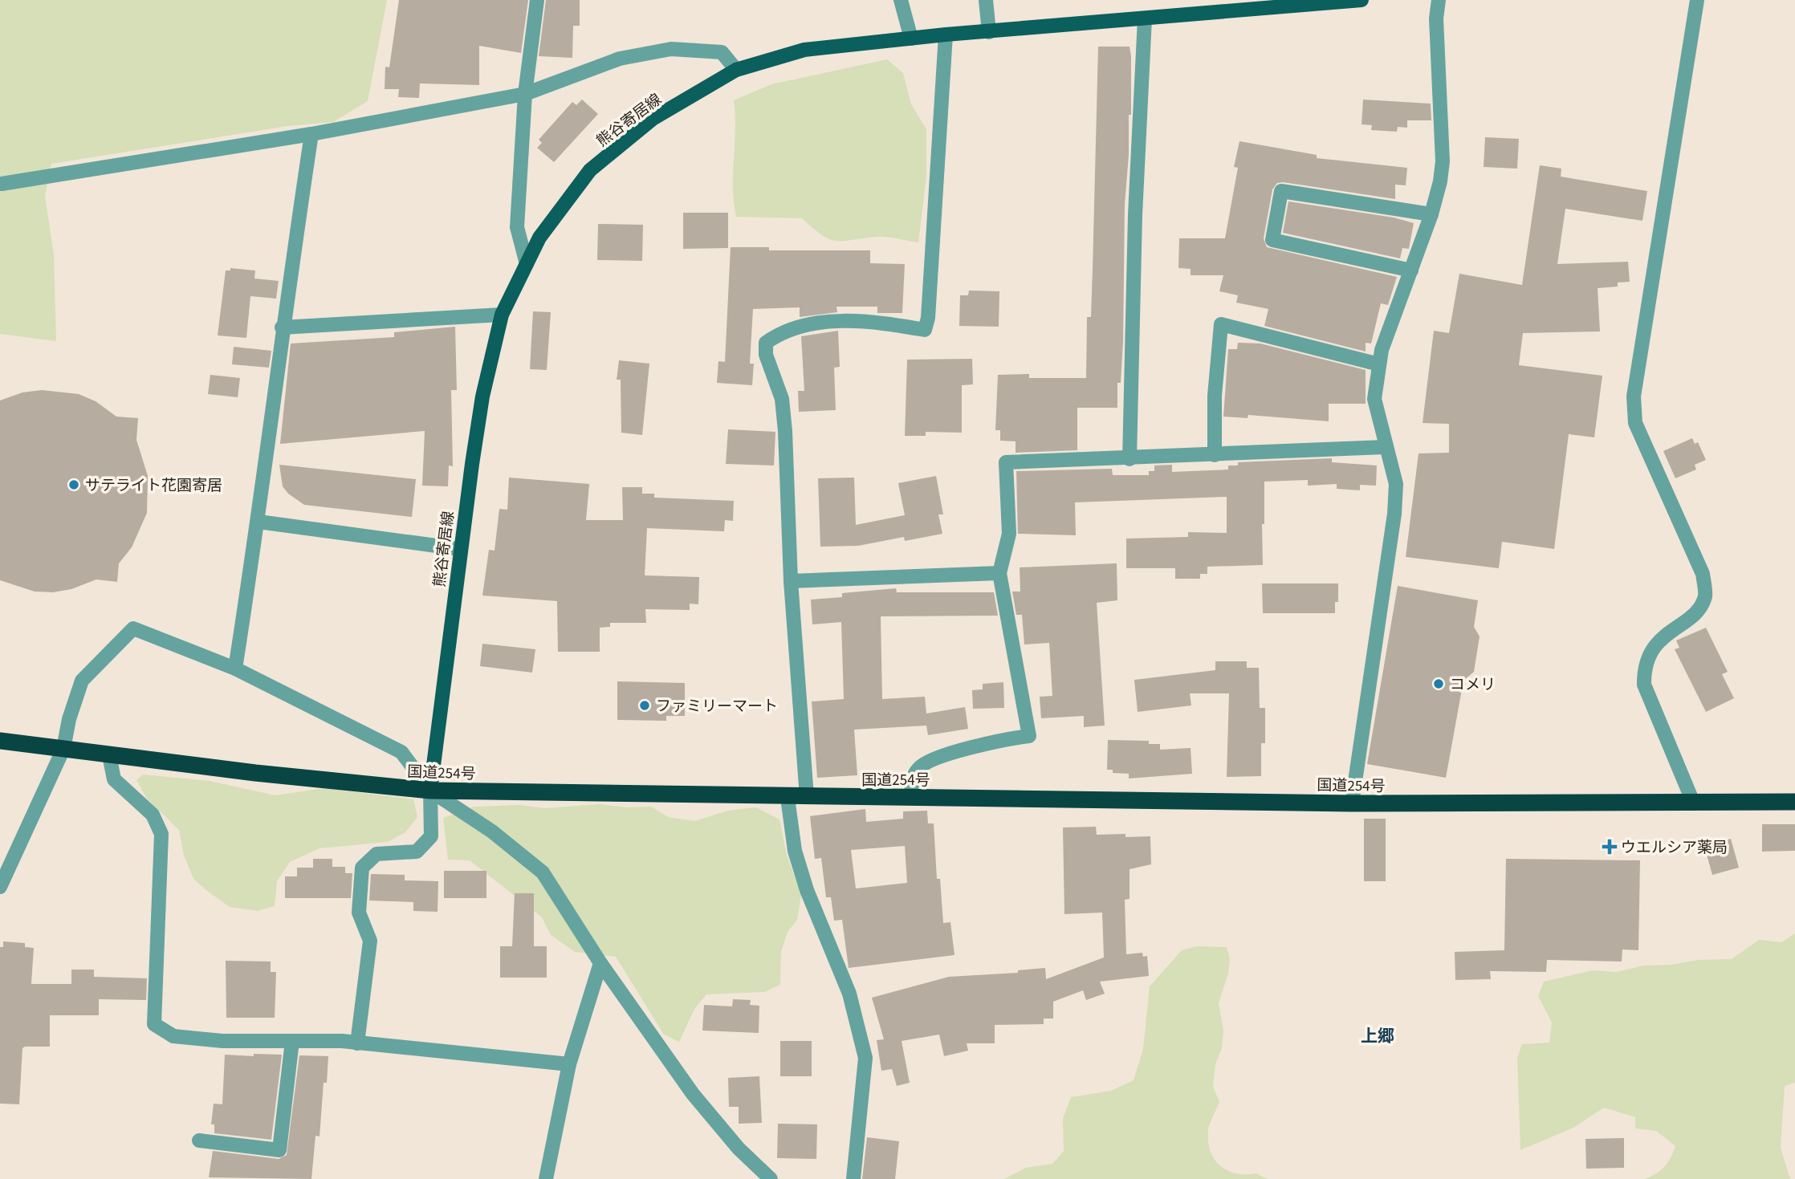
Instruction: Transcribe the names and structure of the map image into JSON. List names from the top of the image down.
{
  "streets": {
    "highway": ["国道254号"],
    "main road": ["熊谷寄居線"]
  },
  "crossings": [
    ["熊谷寄居線", "国道254号"]
  ],
  "districts": ["上郷"],
  "places": {
    "other": ["サテライト花園寄居", "コメリ", "ファミリーマート"],
    "health": ["ウエルシア薬局"]
  }
}
